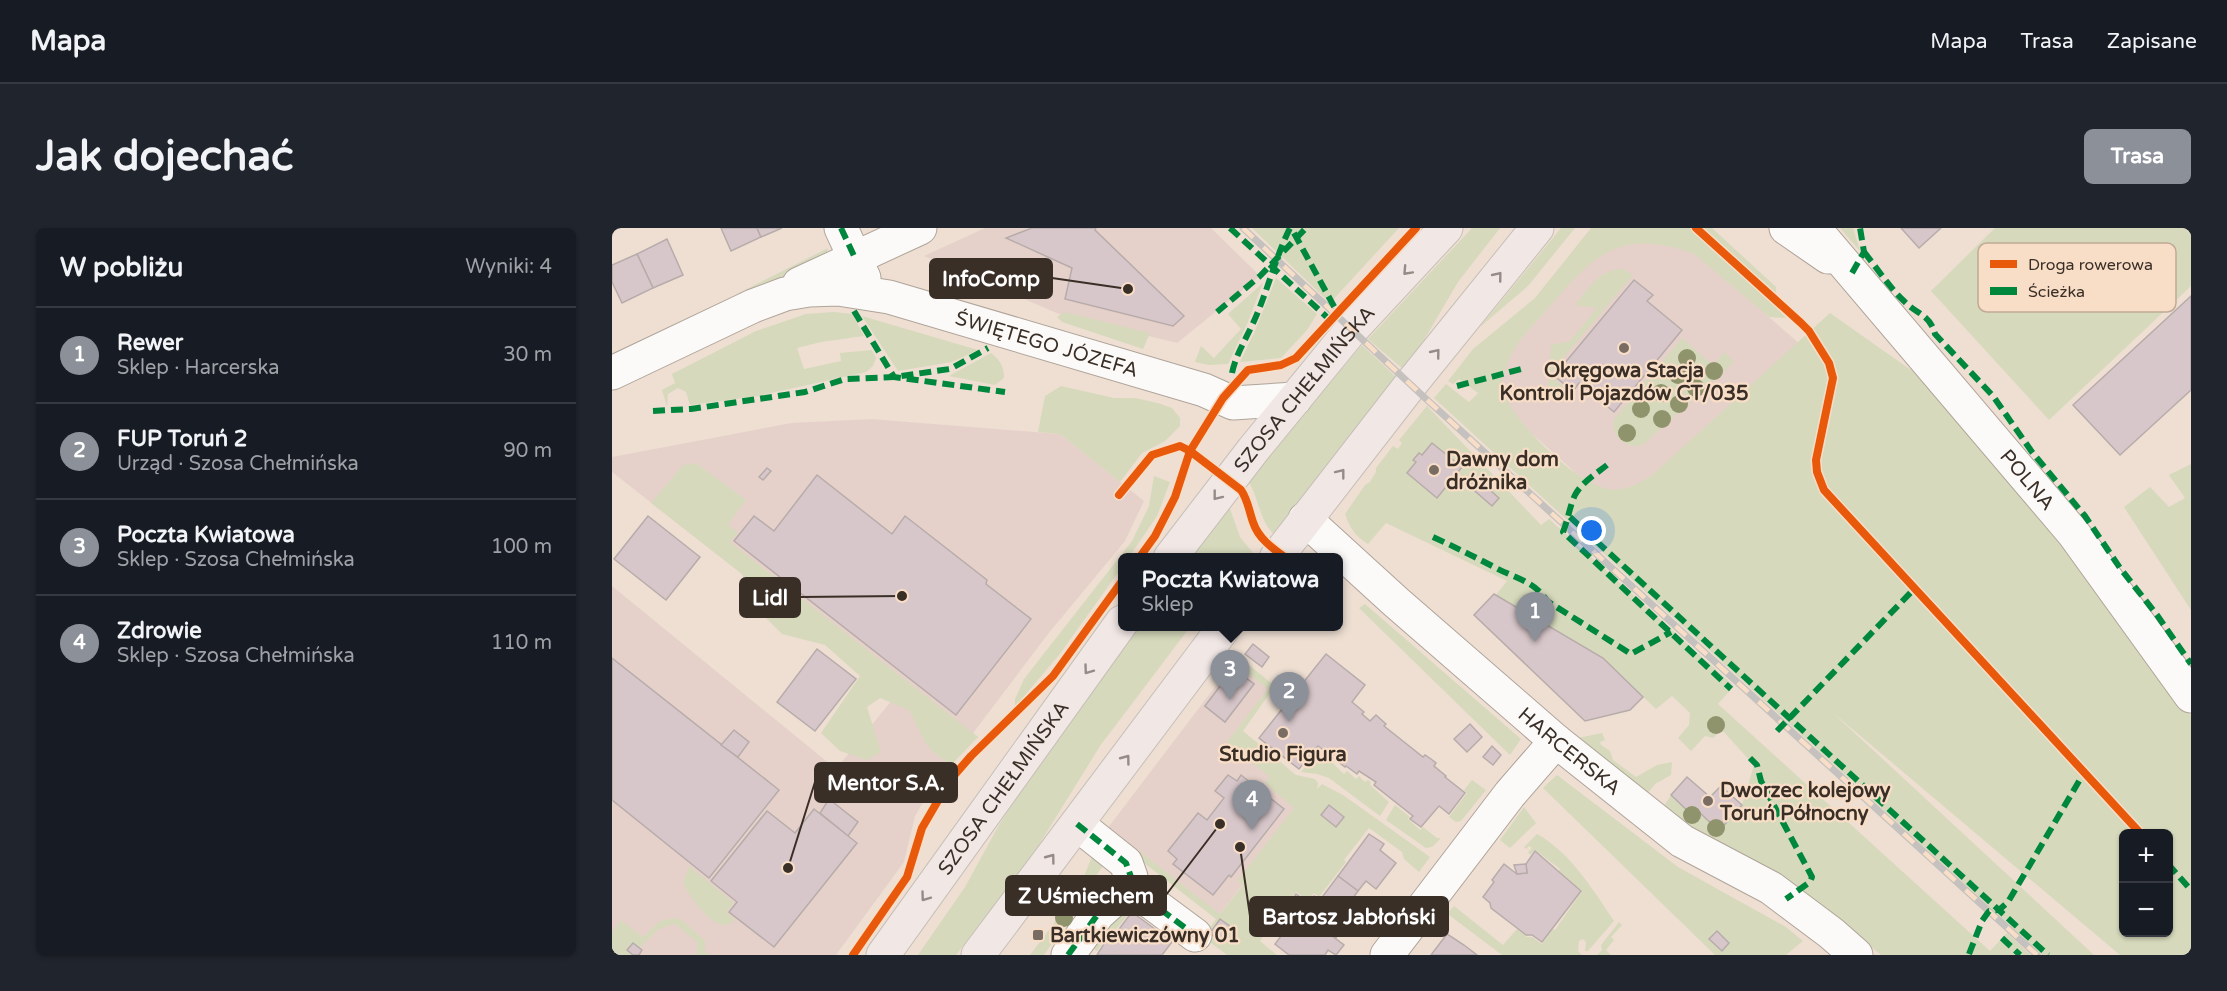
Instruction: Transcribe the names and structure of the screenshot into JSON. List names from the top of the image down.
{
  "streets": {
    "main road": ["SZOSA CHEŁMIŃSKA"],
    "street": ["ŚWIĘTEGO JÓZEFA", "POLNA", "HARCERSKA"]
  },
  "crossings": [
    ["ŚWIĘTEGO JÓZEFA", "SZOSA CHEŁMIŃSKA"]
  ],
  "places": {
    "other": [
      "InfoComp",
      "Okręgowa Stacja Kontroli Pojazdów CT/035",
      "Dawny dom dróżnika",
      "Lidl",
      "Studio Figura",
      "Dworzec kolejowy Toruń Północny",
      "Z Uśmiechem",
      "Bartosz Jabłoński",
      "Mentor S.A."
    ],
    "transit": ["Bartkiewiczówny 01"]
  },
  "legend": ["Droga rowerowa", "Ścieżka"],
  "page": {
    "header": "Mapa",
    "nav": ["Mapa", "Trasa", "Zapisane"],
    "buttons": "Trasa",
    "title": "Jak dojechać",
    "heading": ["W pobliżu", "Wyniki: 4"],
    "list": [
      {
        "mark": "1",
        "name": "Rewer",
        "note": "Sklep · Harcerska",
        "value": "30 m"
      },
      {
        "mark": "2",
        "name": "FUP Toruń 2",
        "note": "Urząd · Szosa Chełmińska",
        "value": "90 m"
      },
      {
        "mark": "3",
        "name": "Poczta Kwiatowa",
        "note": "Sklep · Szosa Chełmińska",
        "value": "100 m"
      },
      {
        "mark": "4",
        "name": "Zdrowie",
        "note": "Sklep · Szosa Chełmińska",
        "value": "110 m"
      }
    ],
    "popup": ["Poczta Kwiatowa", "Sklep"],
    "pins": [
      "1",
      "3",
      "2",
      "4"
    ],
    "map_buttons": ["+", "−"]
  }
}
